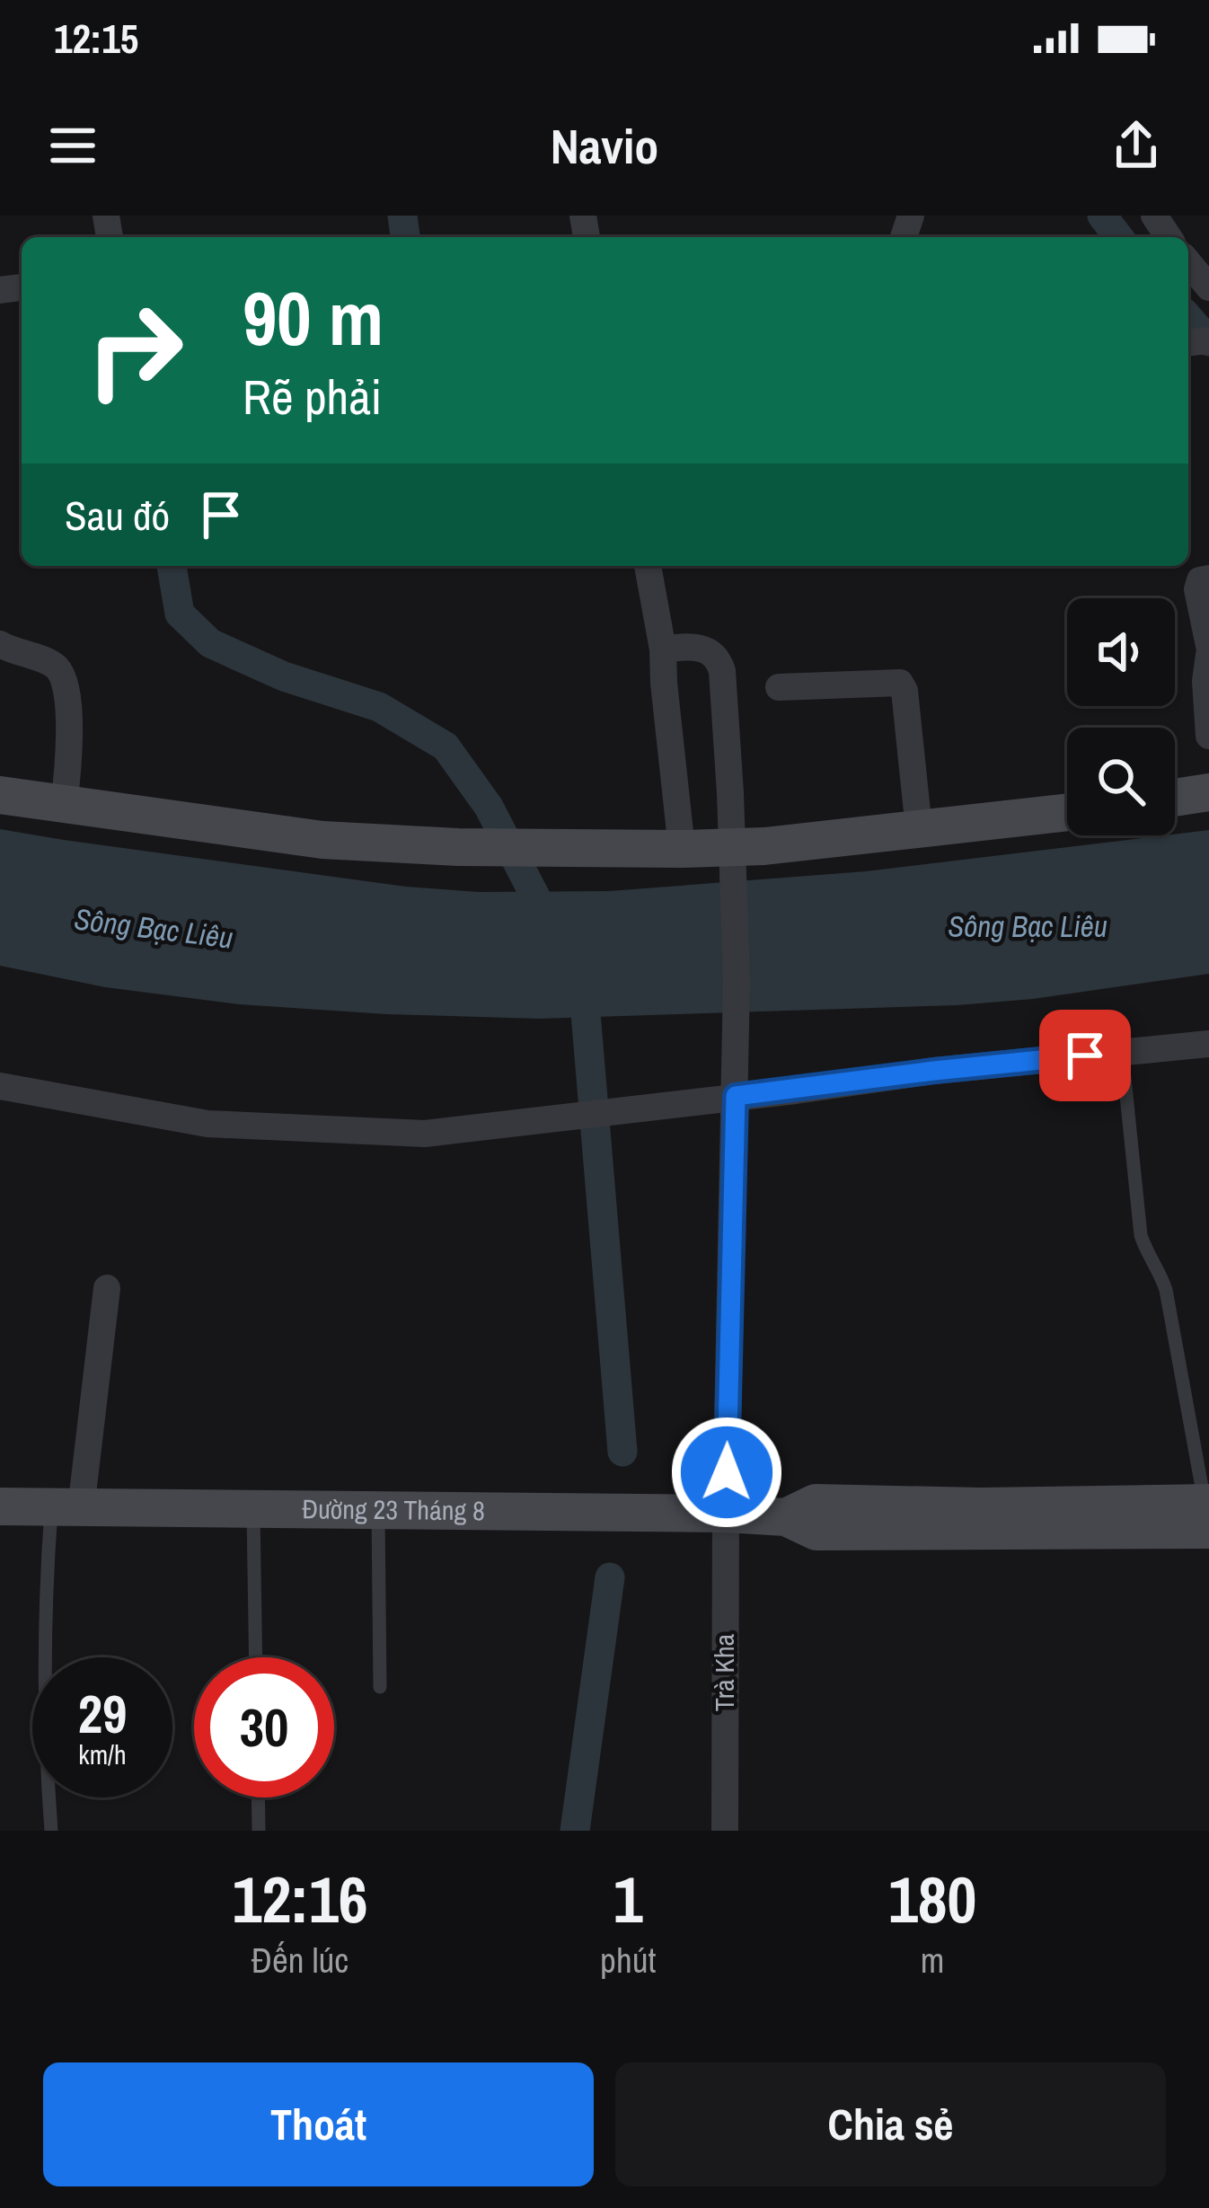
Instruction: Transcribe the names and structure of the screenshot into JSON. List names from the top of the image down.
{
  "streets": {
    "main road": ["Đường 23 Tháng 8"],
    "street": ["Trà Kha"]
  },
  "crossings": [
    ["Đường 23 Tháng 8", "Trà Kha"]
  ],
  "water": ["Sông Bạc Liêu"],
  "page": {
    "status": "12:15",
    "header": "Navio",
    "turn": ["90 m", "Rẽ phải"],
    "then": "Sau đó",
    "speed": "29 km/h",
    "limit": "30",
    "eta": [
      "12:16",
      "Đến lúc",
      "1",
      "phút",
      "180",
      "m"
    ],
    "buttons": ["Thoát", "Chia sẻ"]
  }
}
